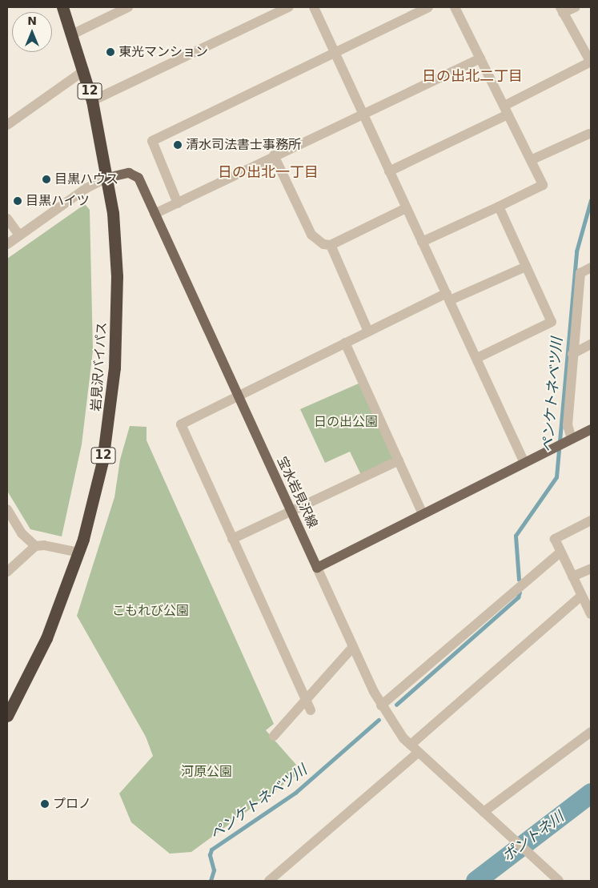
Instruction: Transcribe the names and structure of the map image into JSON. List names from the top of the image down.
{
  "streets": {
    "highway": ["12", "岩見沢バイパス"],
    "main road": ["宝水岩見沢線"]
  },
  "crossings": [
    ["岩見沢バイパス", "宝水岩見沢線"]
  ],
  "districts": ["日の出北二丁目", "日の出北一丁目"],
  "water": ["ペンケトネベツ川", "ポントネ川"],
  "parks": ["日の出公園", "こもれび公園", "河原公園"],
  "places": [
    "東光マンション",
    "清水司法書士事務所",
    "目黒ハウス",
    "目黒ハイツ",
    "プロノ"
  ],
  "north": "top"
}
